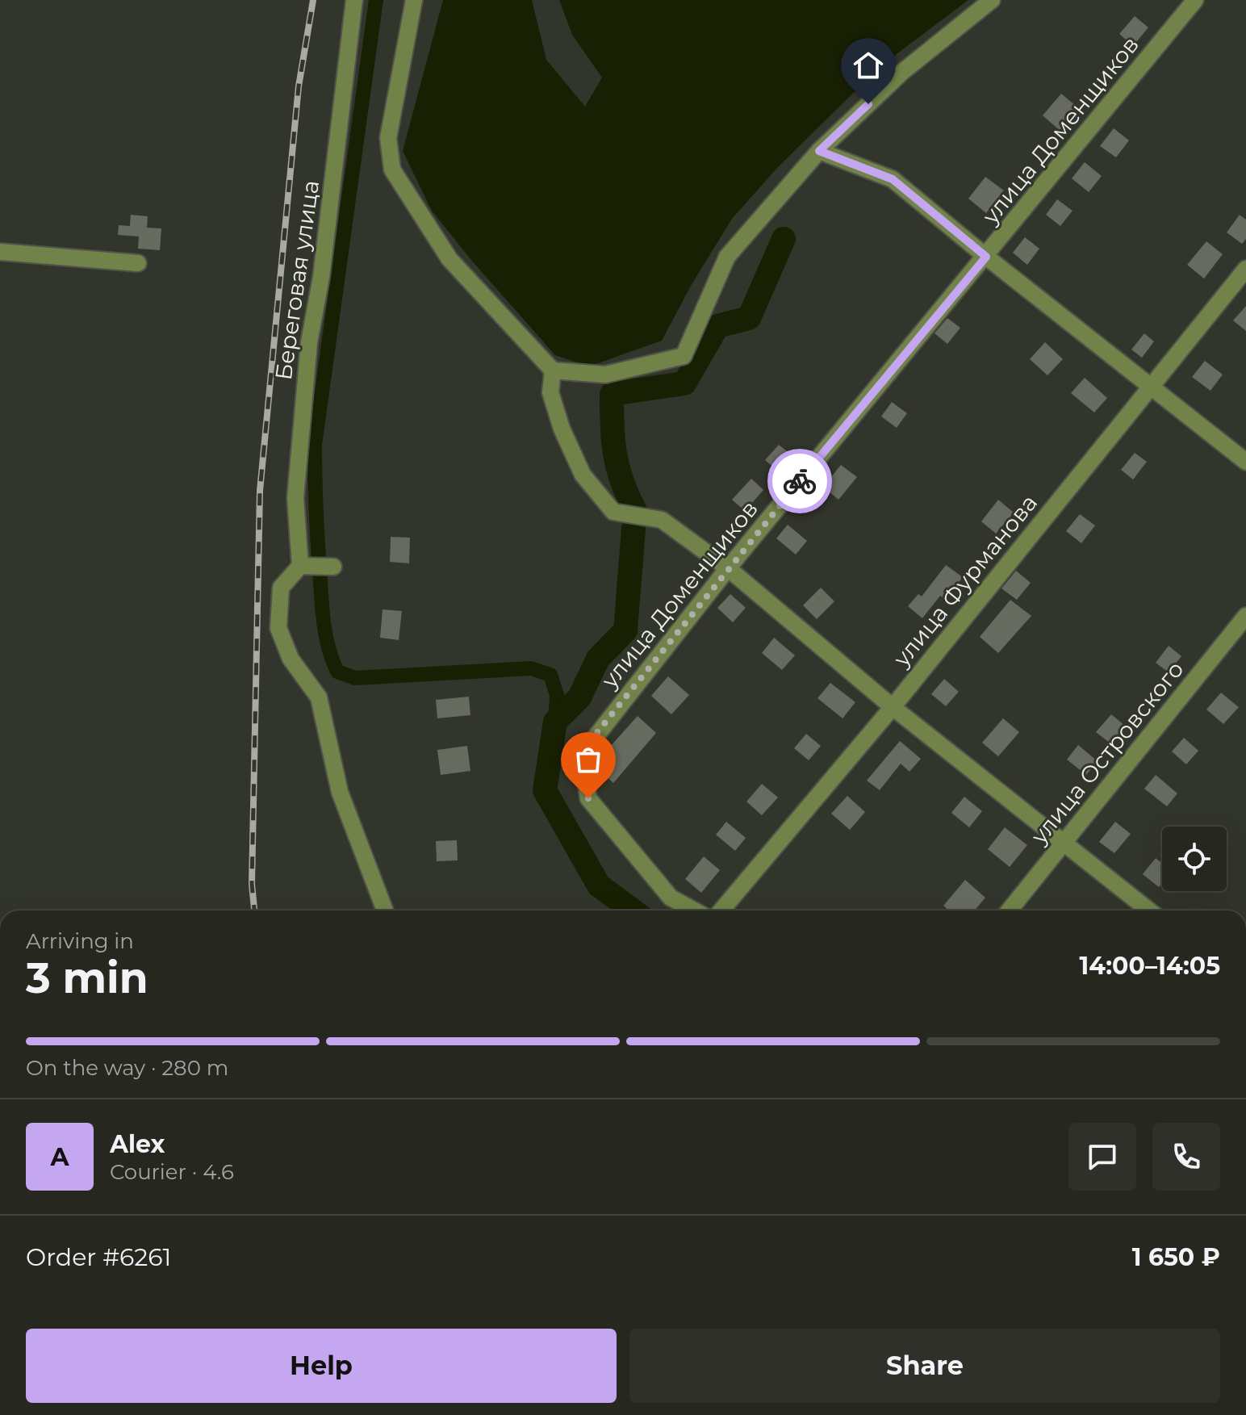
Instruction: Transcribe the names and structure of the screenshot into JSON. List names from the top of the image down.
{
  "streets": {
    "street": [
      "улица Доменщиков",
      "Береговая улица",
      "улица Фурманова",
      "улица Островского"
    ]
  },
  "page": {
    "heading": ["3 min", "Arriving in", "14:00–14:05"],
    "panel": [
      "Alex",
      "Courier · 4.6",
      "Order #6261",
      "1 650 ₽"
    ],
    "bar": "On the way · 280 m",
    "round": "A",
    "buttons": ["Help", "Share"]
  }
}
